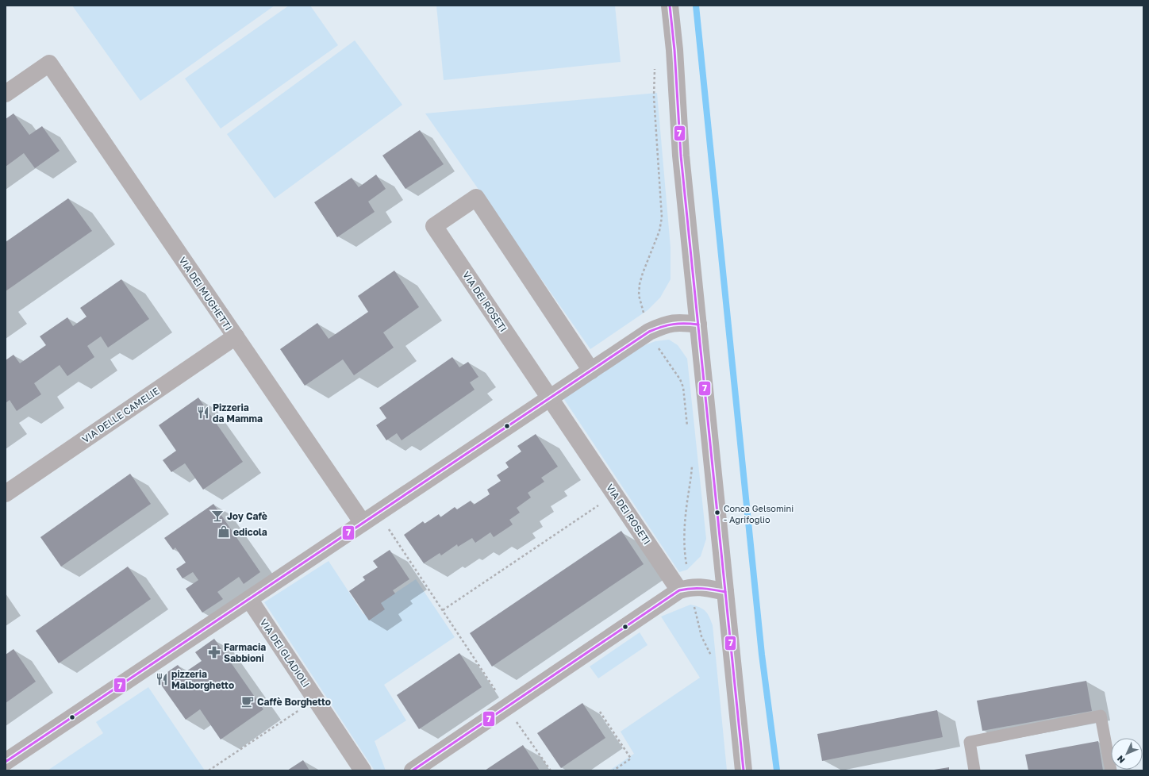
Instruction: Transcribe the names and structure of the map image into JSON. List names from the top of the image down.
{
  "streets": {
    "street": [
      "VIA DEI MUGHETTI",
      "VIA DEI ROSETI",
      "VIA DELLE CAMELIE",
      "VIA DEI GLADIOLI"
    ]
  },
  "crossings": [
    ["VIA DEI MUGHETTI", "VIA DELLE CAMELIE"]
  ],
  "places": {
    "restaurant": ["Pizzeria da Mamma", "pizzeria Malborghetto"],
    "other": ["Conca Gelsomini - Agrifoglio"],
    "bar": ["Joy Cafè"],
    "shop": ["edicola"],
    "pharmacy": ["Farmacia Sabbioni"],
    "cafe": ["Caffè Borghetto"]
  },
  "lines": ["transit line 7"],
  "north": "bottom left"
}
